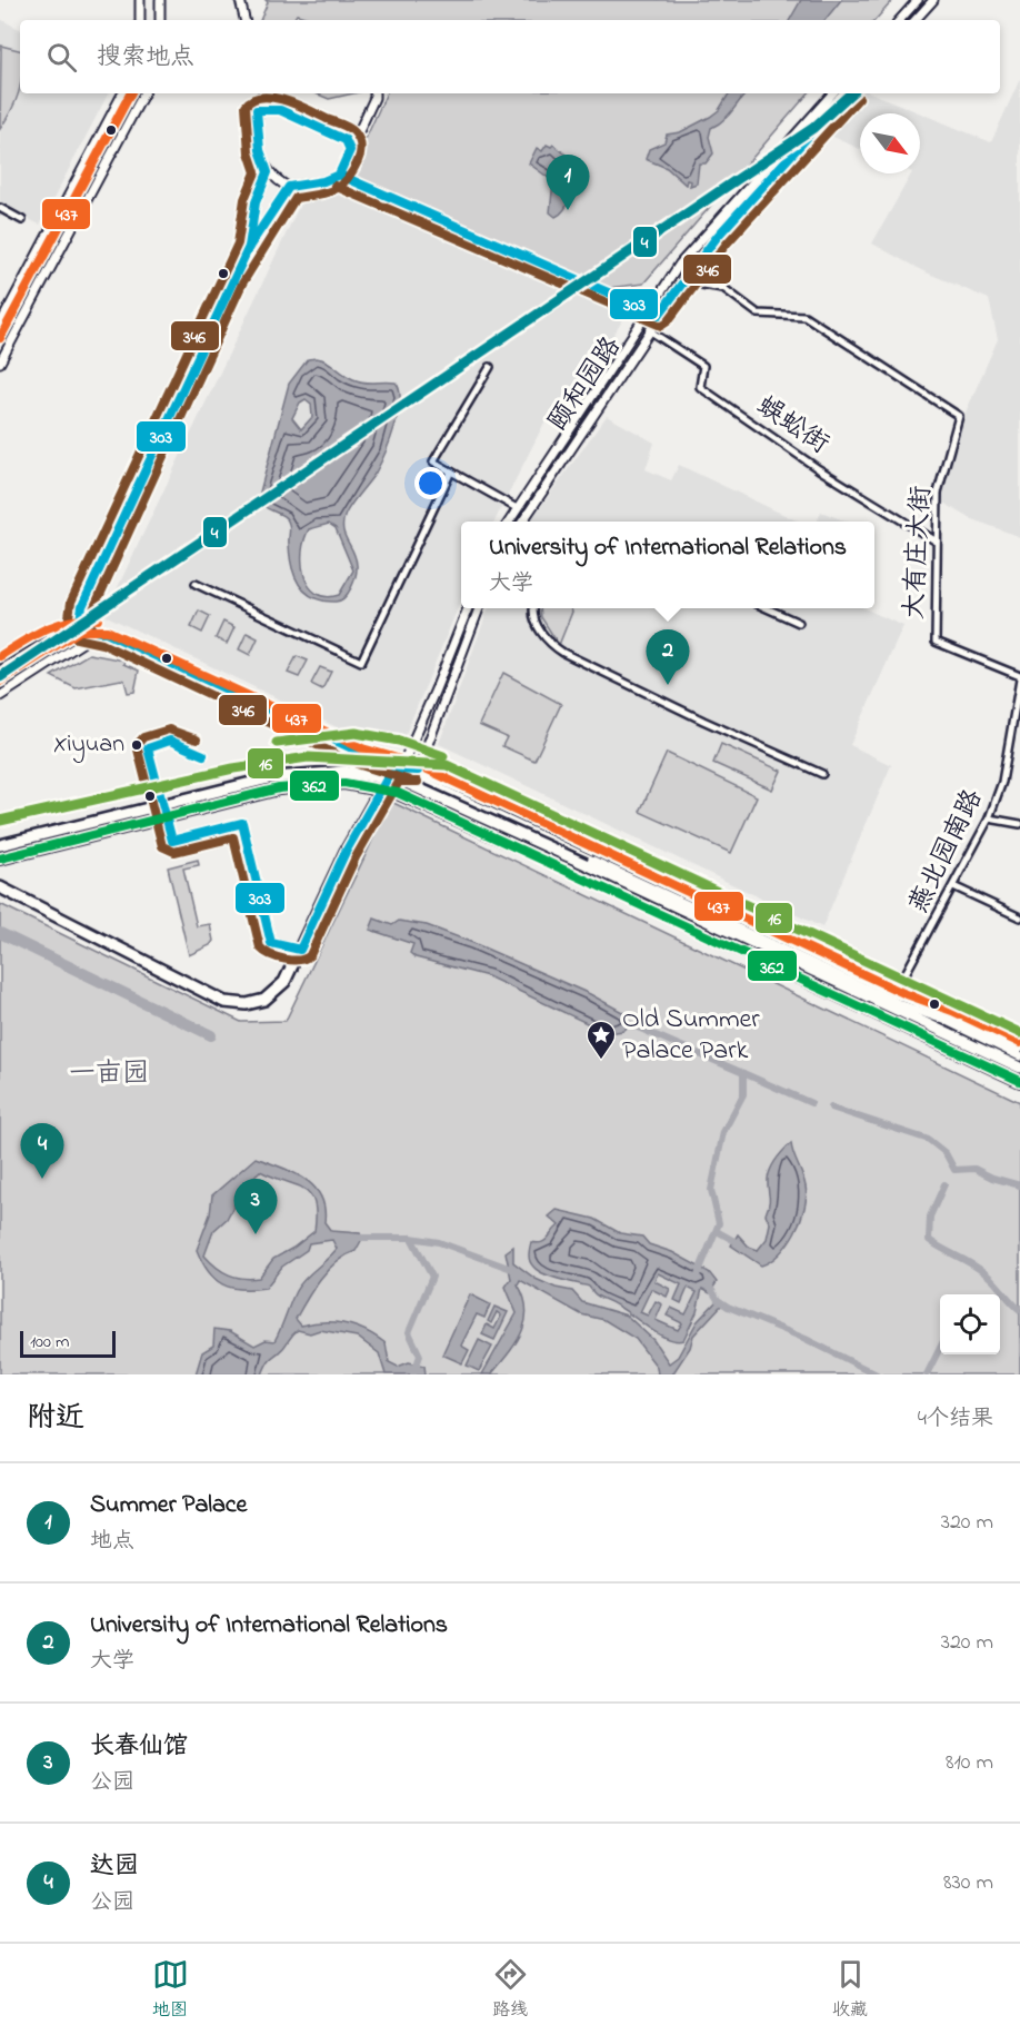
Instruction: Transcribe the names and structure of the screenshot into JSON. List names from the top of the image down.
{
  "streets": {
    "main road": ["颐和园路"],
    "street": ["蜈蚣街", "大有庄大街", "燕北园南路"]
  },
  "crossings": [
    ["颐和园路", "蜈蚣街"],
    ["颐和园路", "大有庄大街"],
    ["蜈蚣街", "大有庄大街"],
    ["大有庄大街", "燕北园南路"]
  ],
  "parks": ["一亩园"],
  "places": {
    "other": ["Xiyuan"],
    "place": ["Old Summer Palace Park"]
  },
  "lines": [
    "transit line 4",
    "transit line 303",
    "transit line 437",
    "transit line 346",
    "transit line 16",
    "transit line 362"
  ],
  "scale_bar": "100 m",
  "north": "bottom right",
  "page": {
    "search": "搜索地点",
    "pins": [
      "1",
      "2",
      "4",
      "3"
    ],
    "popup": ["University of International Relations", "大学"],
    "scale": "100 m",
    "heading": ["附近", "4个结果"],
    "list": [
      {
        "mark": "1",
        "name": "Summer Palace",
        "note": "地点",
        "value": "320 m"
      },
      {
        "mark": "2",
        "name": "University of International Relations",
        "note": "大学",
        "value": "320 m"
      },
      {
        "mark": "3",
        "name": "长春仙馆",
        "note": "公园",
        "value": "810 m"
      },
      {
        "mark": "4",
        "name": "达园",
        "note": "公园",
        "value": "830 m"
      }
    ],
    "nav": ["地图", "路线", "收藏"]
  }
}
